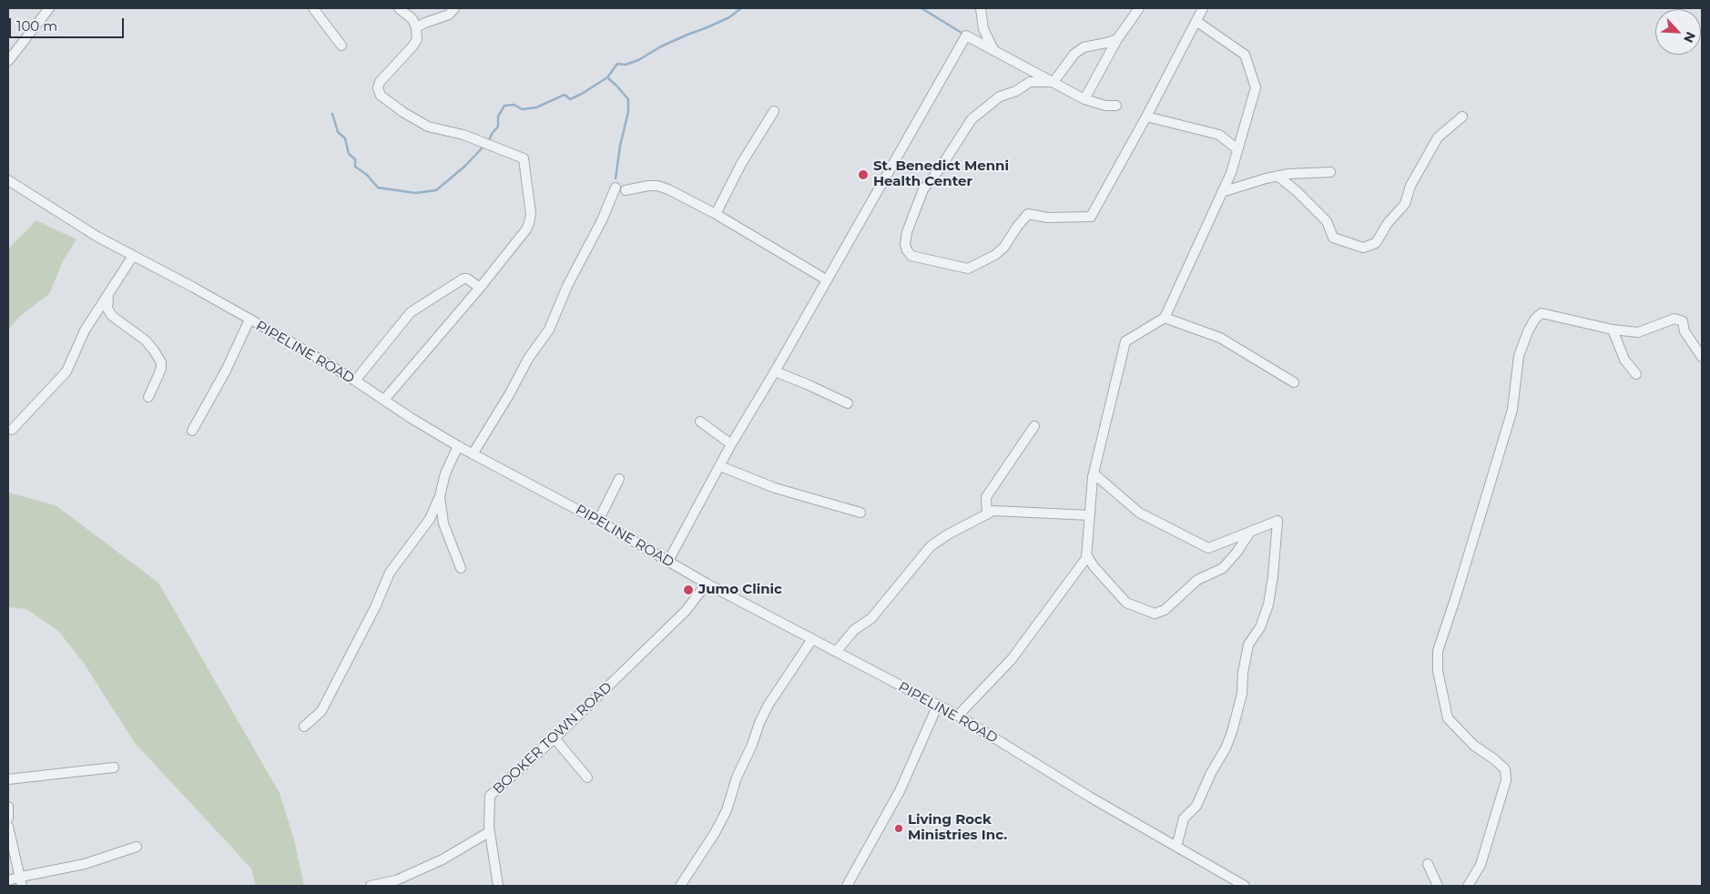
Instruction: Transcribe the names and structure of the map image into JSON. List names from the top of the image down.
{
  "streets": {
    "street": ["PIPELINE ROAD", "BOOKER TOWN ROAD"]
  },
  "crossings": [
    ["PIPELINE ROAD", "BOOKER TOWN ROAD"]
  ],
  "places": ["St. Benedict Menni Health Center", "Jumo Clinic", "Living Rock Ministries Inc."],
  "scale_bar": "100 m",
  "north": "bottom right"
}
